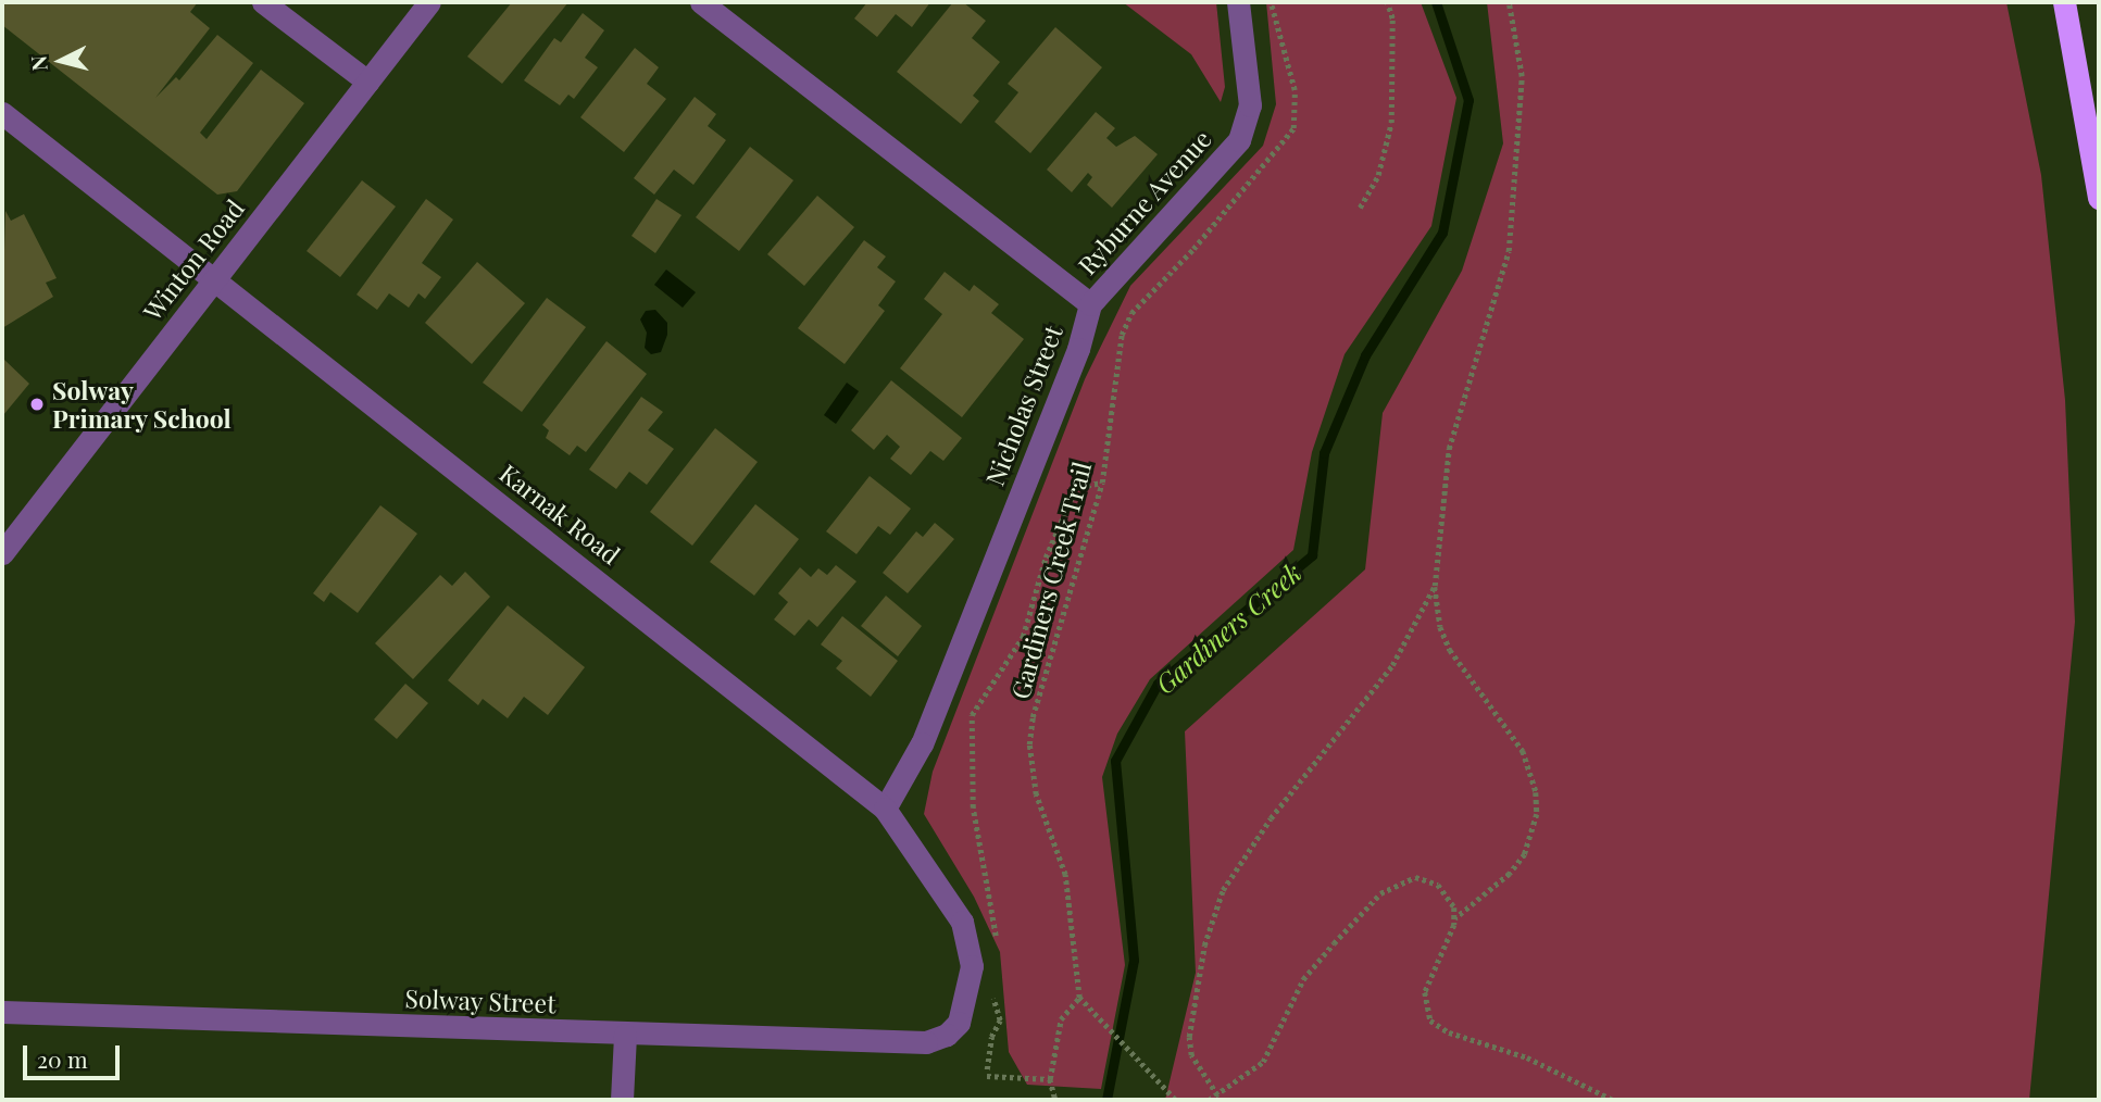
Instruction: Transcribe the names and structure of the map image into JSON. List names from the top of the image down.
{
  "streets": {
    "street": [
      "Ryburne Avenue",
      "Winton Road",
      "Nicholas Street",
      "Karnak Road",
      "Solway Street"
    ],
    "path": ["Gardiners Creek Trail"]
  },
  "crossings": [
    ["Ryburne Avenue", "Nicholas Street"],
    ["Winton Road", "Karnak Road"],
    ["Nicholas Street", "Karnak Road"],
    ["Karnak Road", "Solway Street"]
  ],
  "water": ["Gardiners Creek"],
  "places": ["Solway Primary School"],
  "scale_bar": "20 m",
  "north": "left"
}
